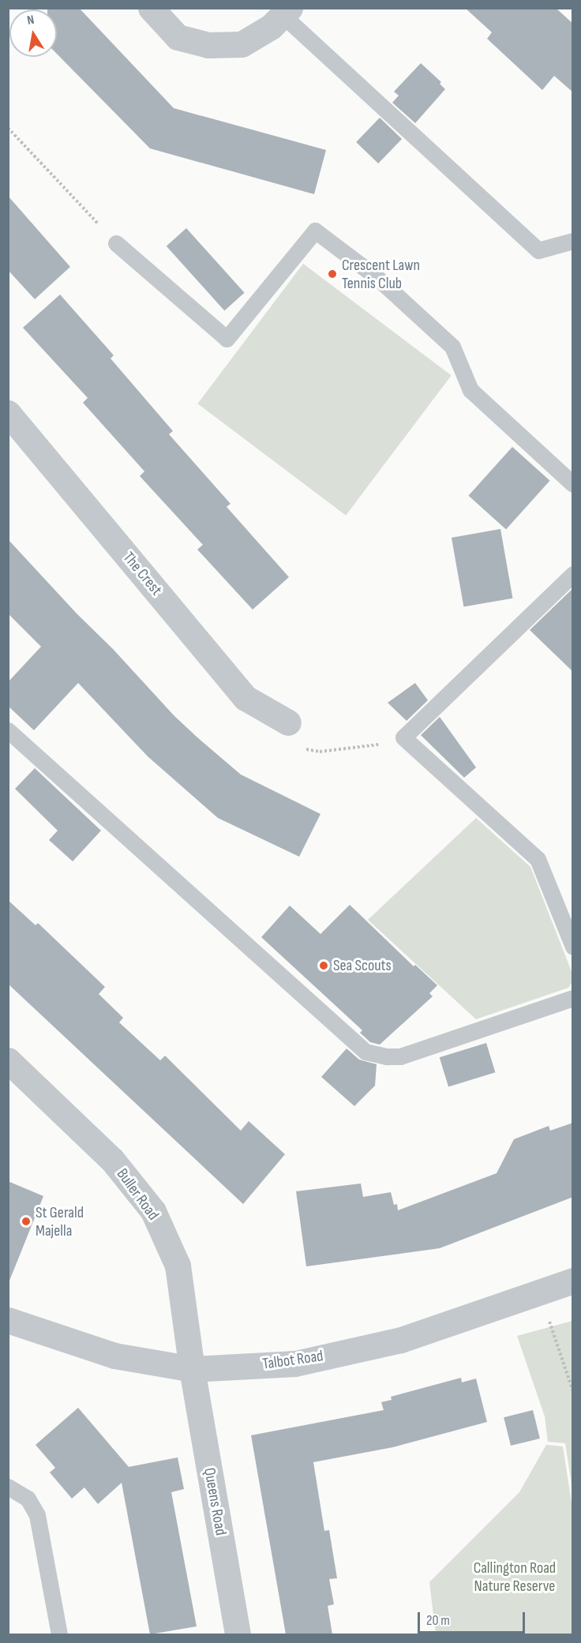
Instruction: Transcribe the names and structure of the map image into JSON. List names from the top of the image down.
{
  "streets": {
    "street": [
      "The Crest",
      "Buller Road",
      "Talbot Road",
      "Queens Road"
    ]
  },
  "crossings": [
    ["Buller Road", "Talbot Road"],
    ["Buller Road", "Queens Road"],
    ["Talbot Road", "Queens Road"]
  ],
  "parks": ["Callington Road Nature Reserve"],
  "places": ["Crescent Lawn Tennis Club", "Sea Scouts", "St Gerald Majella"],
  "scale_bar": "20 m",
  "north": "top"
}
